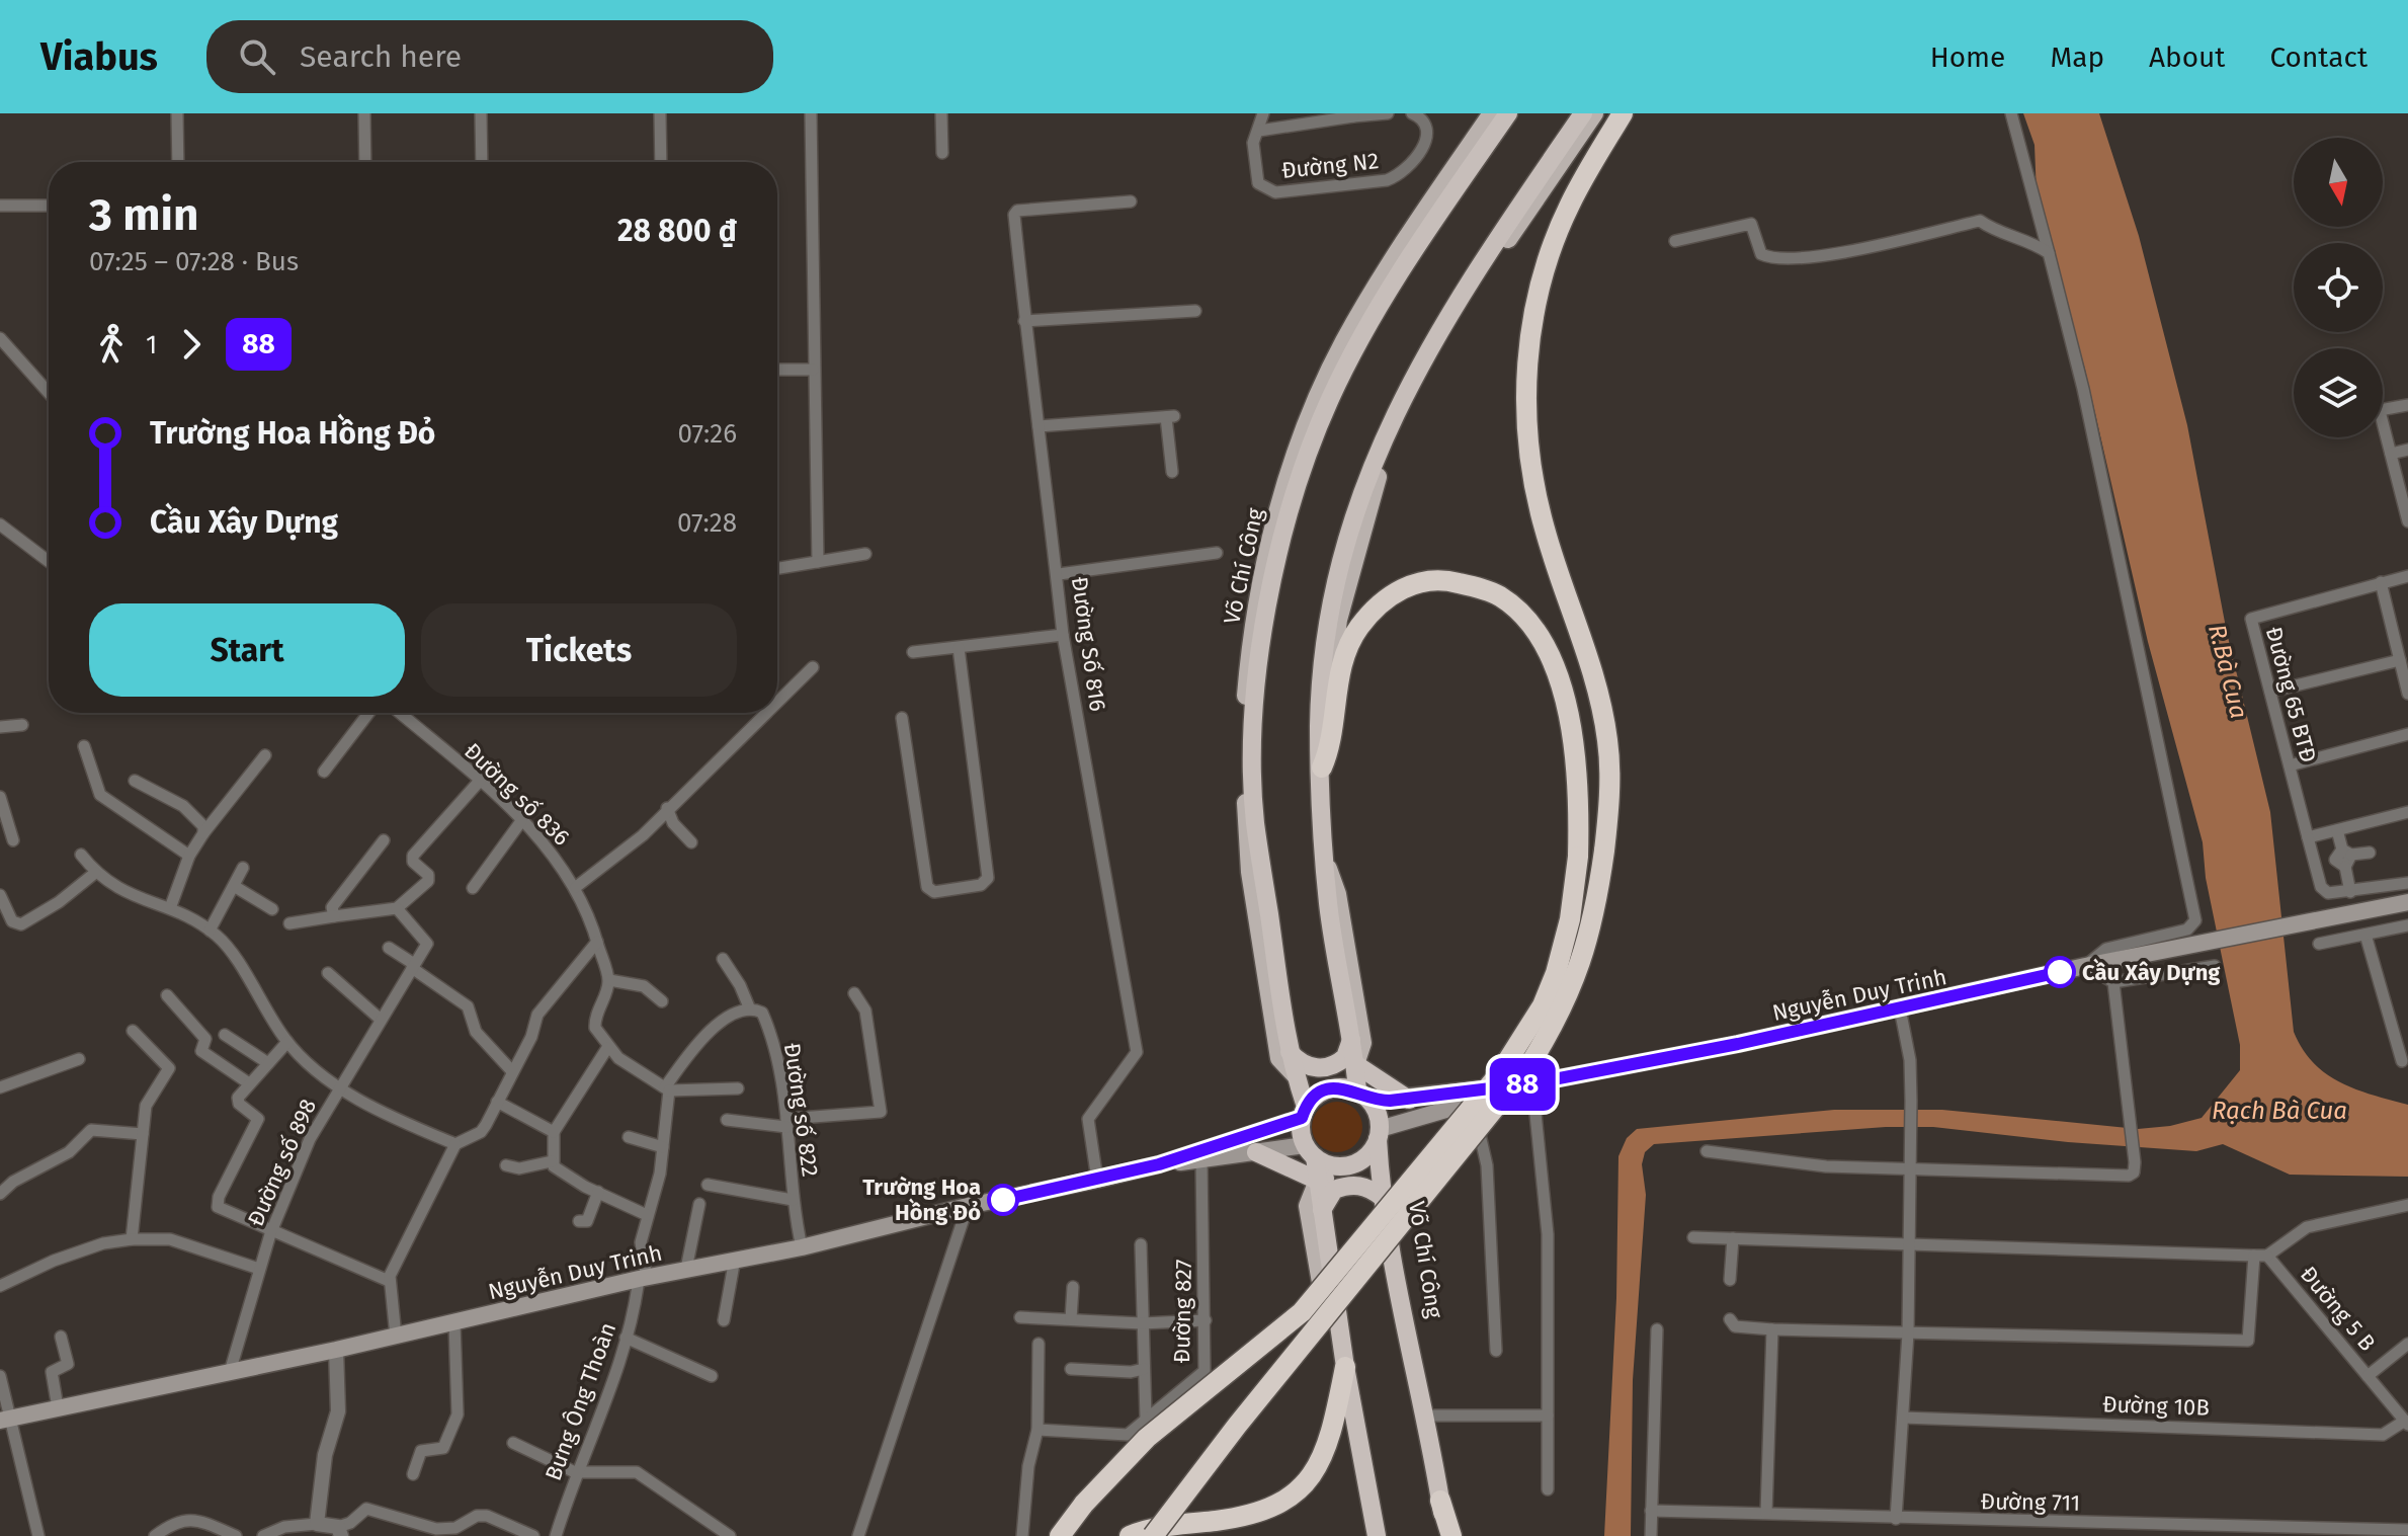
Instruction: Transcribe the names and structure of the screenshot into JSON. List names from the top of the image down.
{
  "streets": {
    "highway": ["Võ Chí Công"],
    "main road": ["Nguyễn Duy Trinh"],
    "street": [
      "Đường N2",
      "Đường Số 816",
      "Đường 65 BTĐ",
      "Đường số 836",
      "Đường số 822",
      "Đường số 898",
      "Đường 5 B",
      "Đường 827",
      "Bưng Ông Thoàn",
      "Đường 10B",
      "Đường 711"
    ]
  },
  "crossings": [
    ["Võ Chí Công", "Nguyễn Duy Trinh"],
    ["Đường Số 816", "Nguyễn Duy Trinh"],
    ["Nguyễn Duy Trinh", "Đường số 822"],
    ["Nguyễn Duy Trinh", "Đường số 898"],
    ["Nguyễn Duy Trinh", "Đường 827"],
    ["Nguyễn Duy Trinh", "Bưng Ông Thoàn"],
    ["Đường 5 B", "Đường 10B"]
  ],
  "water": ["R.Bà Cua", "Rạch Bà Cua"],
  "places": ["Cầu Xây Dựng", "Trường Hoa Hồng Đỏ"],
  "lines": ["bus line 88"],
  "north": "bottom",
  "page": {
    "header": "Viabus",
    "search": "Search here",
    "nav": [
      "Home",
      "Map",
      "About",
      "Contact"
    ],
    "on_map": "88",
    "heading": ["3 min", "07:25 – 07:28 · Bus", "28 800 ₫"],
    "legs": ["1", "88"],
    "list": [
      {
        "name": "Trường Hoa Hồng Đỏ",
        "value": "07:26"
      },
      {
        "name": "Cầu Xây Dựng",
        "value": "07:28"
      }
    ],
    "buttons": ["Start", "Tickets"]
  }
}
